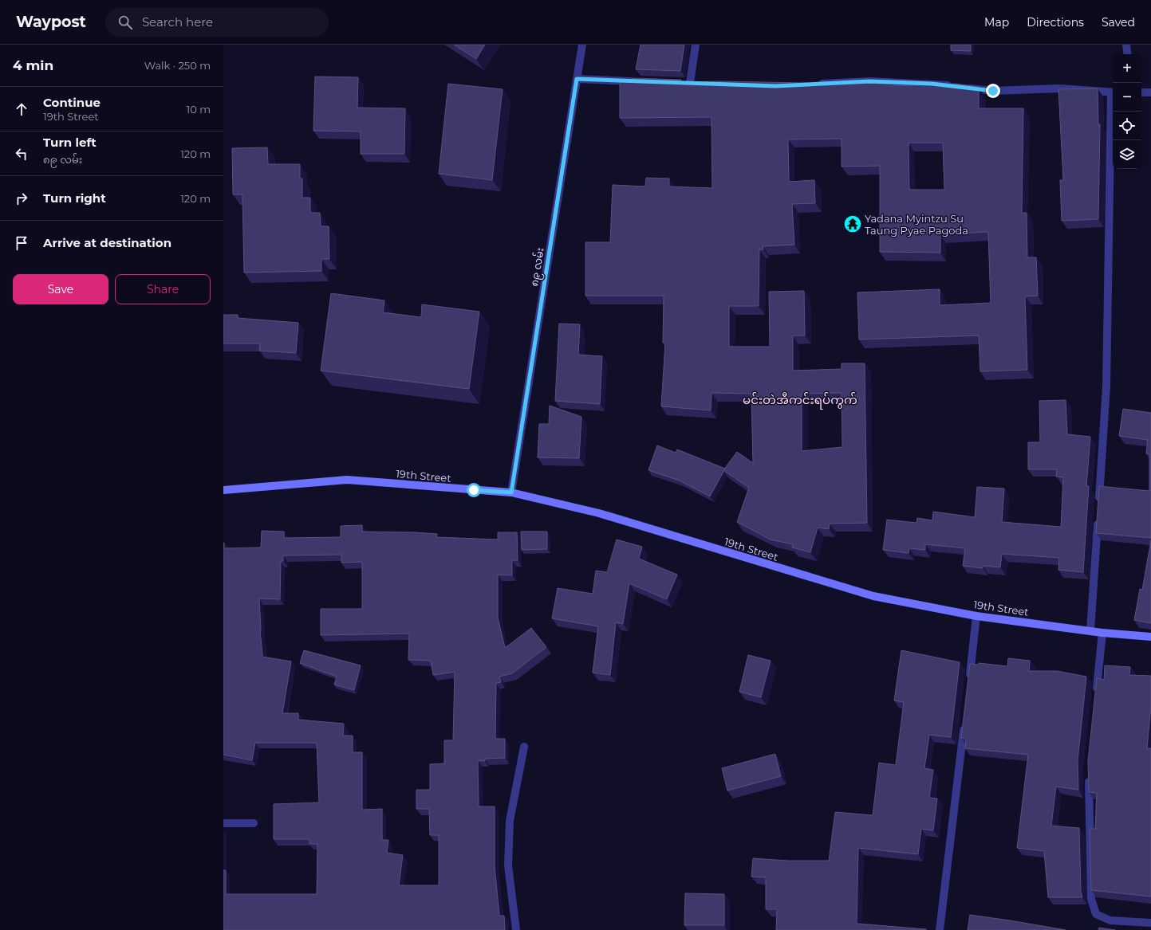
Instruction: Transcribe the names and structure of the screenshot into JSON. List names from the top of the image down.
{
  "streets": {
    "street": ["၈၉ လမ်း", "19th Street"]
  },
  "crossings": [
    ["၈၉ လမ်း", "19th Street"]
  ],
  "districts": ["မင်းတဲအီကင်းရပ်ကွက်"],
  "places": {
    "temple": ["Yadana Myintzu Su Taung Pyae Pagoda"]
  },
  "page": {
    "header": "Waypost",
    "search": "Search here",
    "nav": ["Map", "Directions", "Saved"],
    "heading": ["4 min", "Walk · 250 m"],
    "map_buttons": ["+", "−"],
    "list": [
      ["Continue", "19th Street", "10 m"],
      ["Turn left", "၈၉ လမ်း", "120 m"],
      ["Turn right", "120 m"],
      "Arrive at destination"
    ],
    "buttons": ["Save", "Share"]
  }
}
